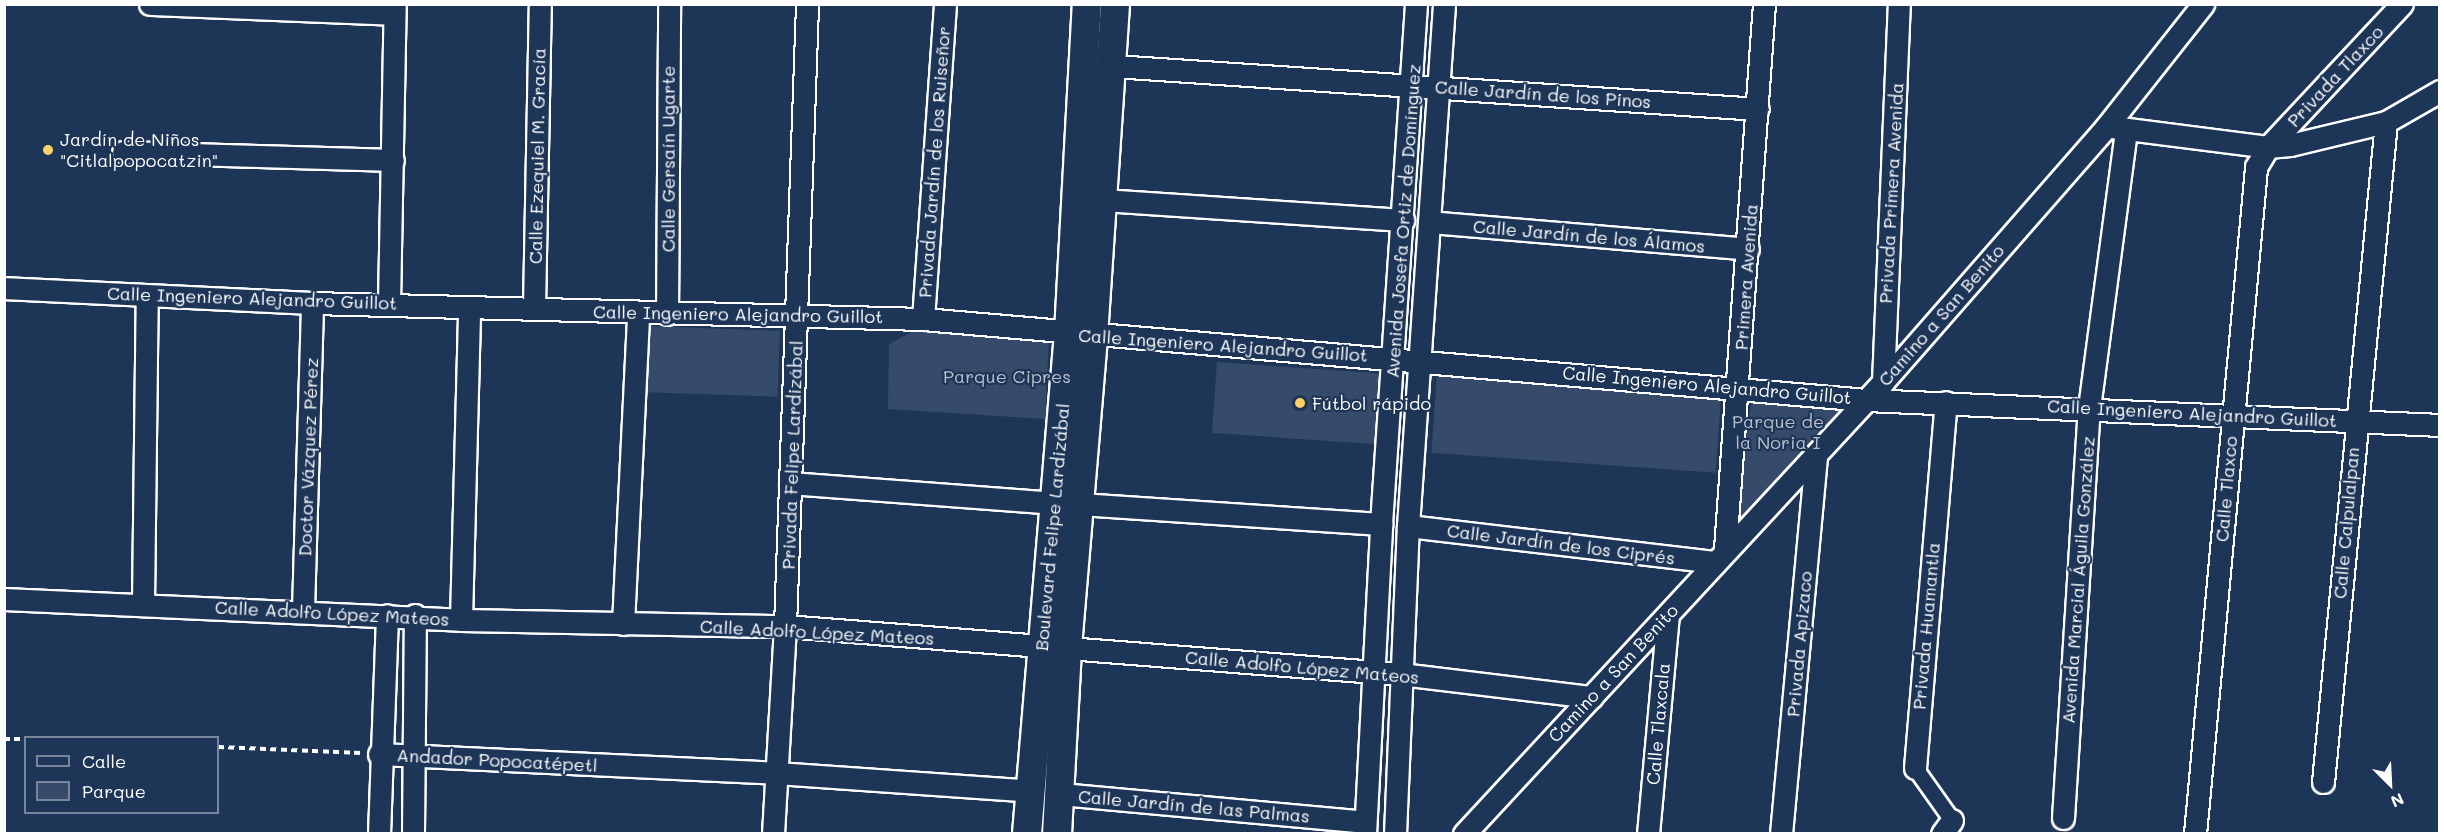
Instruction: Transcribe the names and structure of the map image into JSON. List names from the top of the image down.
{
  "streets": {
    "main road": ["Boulevard Felipe Lardizábal"],
    "street": [
      "Privada Tlaxco",
      "Calle Jardín de los Pinos",
      "Calle Ezequiel M. Gracía",
      "Calle Gersaín Ugarte",
      "Privada Jardín de los Ruiseñor",
      "Privada Primera Avenida",
      "Avenida Josefa Ortiz de Domínguez",
      "Calle Jardín de los Álamos",
      "Primera Avenida",
      "Calle Ingeniero Alejandro Guillot",
      "Camino a San Benito",
      "Privada Felipe Lardizábal",
      "Doctor Vázquez Pérez",
      "Calle Tlaxco",
      "Calle Calpulalpan",
      "Calle Jardín de los Ciprés",
      "Avenida Marcial Águila González",
      "Calle Adolfo López Mateos",
      "Privada Huamantla",
      "Privada Apizaco",
      "Calle Tlaxcala",
      "Andador Popocatépetl",
      "Calle Jardín de las Palmas"
    ]
  },
  "crossings": [
    ["Privada Tlaxco", "Calle Tlaxco"],
    ["Calle Jardín de los Pinos", "Avenida Josefa Ortiz de Domínguez"],
    ["Calle Jardín de los Pinos", "Primera Avenida"],
    ["Calle Jardín de los Pinos", "Boulevard Felipe Lardizábal"],
    ["Calle Ezequiel M. Gracía", "Calle Ingeniero Alejandro Guillot"],
    ["Calle Gersaín Ugarte", "Calle Ingeniero Alejandro Guillot"],
    ["Privada Jardín de los Ruiseñor", "Calle Ingeniero Alejandro Guillot"],
    ["Privada Primera Avenida", "Camino a San Benito"],
    ["Avenida Josefa Ortiz de Domínguez", "Calle Jardín de los Álamos"],
    ["Avenida Josefa Ortiz de Domínguez", "Calle Ingeniero Alejandro Guillot"],
    ["Avenida Josefa Ortiz de Domínguez", "Calle Jardín de los Ciprés"],
    ["Avenida Josefa Ortiz de Domínguez", "Calle Adolfo López Mateos"],
    ["Avenida Josefa Ortiz de Domínguez", "Calle Jardín de las Palmas"],
    ["Calle Jardín de los Álamos", "Primera Avenida"],
    ["Primera Avenida", "Calle Ingeniero Alejandro Guillot"],
    ["Primera Avenida", "Camino a San Benito"],
    ["Primera Avenida", "Calle Jardín de los Ciprés"],
    ["Calle Ingeniero Alejandro Guillot", "Camino a San Benito"],
    ["Calle Ingeniero Alejandro Guillot", "Privada Felipe Lardizábal"],
    ["Calle Ingeniero Alejandro Guillot", "Doctor Vázquez Pérez"],
    ["Calle Ingeniero Alejandro Guillot", "Calle Tlaxco"],
    ["Calle Ingeniero Alejandro Guillot", "Calle Calpulalpan"],
    ["Calle Ingeniero Alejandro Guillot", "Boulevard Felipe Lardizábal"],
    ["Calle Ingeniero Alejandro Guillot", "Avenida Marcial Águila González"],
    ["Calle Ingeniero Alejandro Guillot", "Privada Huamantla"],
    ["Camino a San Benito", "Calle Jardín de los Ciprés"],
    ["Camino a San Benito", "Avenida Marcial Águila González"],
    ["Camino a San Benito", "Calle Adolfo López Mateos"],
    ["Camino a San Benito", "Privada Apizaco"],
    ["Camino a San Benito", "Calle Tlaxcala"],
    ["Privada Felipe Lardizábal", "Calle Adolfo López Mateos"],
    ["Privada Felipe Lardizábal", "Andador Popocatépetl"],
    ["Doctor Vázquez Pérez", "Calle Adolfo López Mateos"],
    ["Boulevard Felipe Lardizábal", "Calle Adolfo López Mateos"],
    ["Boulevard Felipe Lardizábal", "Calle Jardín de las Palmas"]
  ],
  "parks": ["Parque Cipres", "Parque de la Noria I"],
  "places": ["Jardín de Niños \"Citlalpopocatzin\"", "Fútbol rápido"],
  "legend": ["Calle", "Parque"],
  "north": "bottom right"
}
